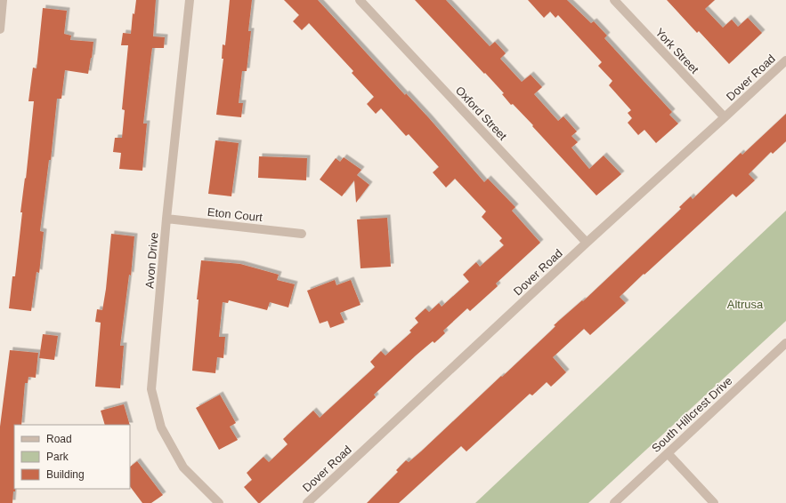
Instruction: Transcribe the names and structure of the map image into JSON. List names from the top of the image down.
{
  "streets": {
    "street": [
      "York Street",
      "Dover Road",
      "Oxford Street",
      "Eton Court",
      "Avon Drive",
      "South Hillcrest Drive"
    ]
  },
  "crossings": [
    ["York Street", "Dover Road"],
    ["Dover Road", "Oxford Street"],
    ["Eton Court", "Avon Drive"]
  ],
  "parks": ["Altrusa"],
  "legend": ["Road", "Park", "Building"]
}
